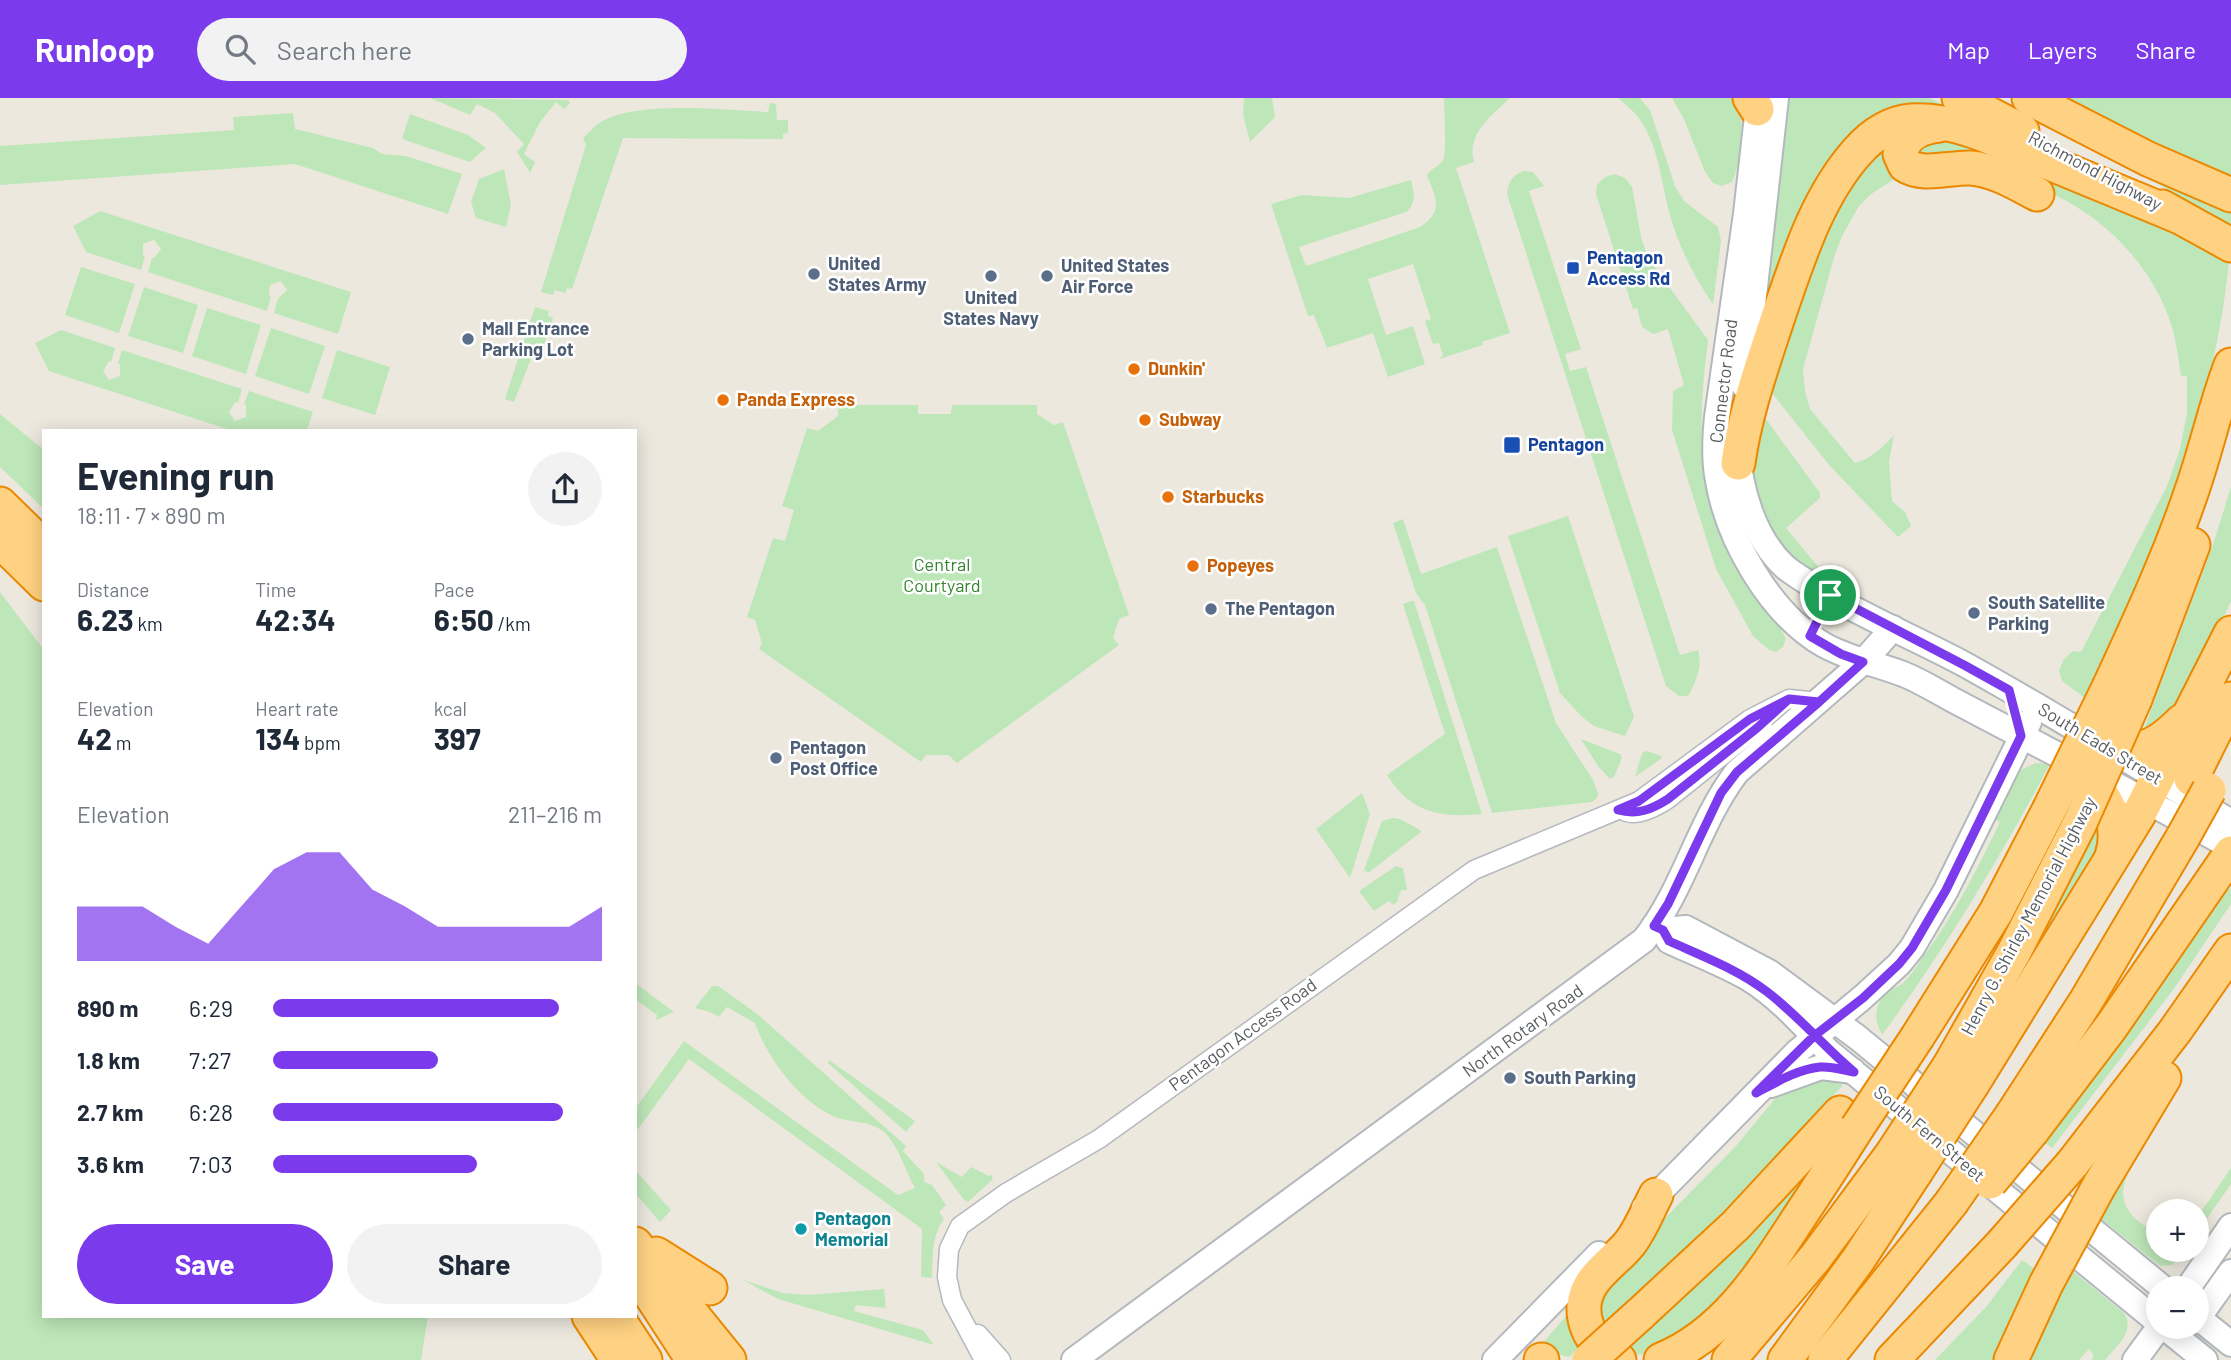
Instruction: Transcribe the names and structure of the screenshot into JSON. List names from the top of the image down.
{
  "streets": {
    "highway": ["Richmond Highway", "Henry G. Shirley Memorial Highway"],
    "street": [
      "Connector Road",
      "South Eads Street",
      "North Rotary Road",
      "Pentagon Access Road",
      "South Fern Street"
    ]
  },
  "crossings": [
    ["Richmond Highway", "Connector Road"],
    ["Connector Road", "South Eads Street"],
    ["Connector Road", "North Rotary Road"],
    ["South Eads Street", "North Rotary Road"],
    ["North Rotary Road", "Pentagon Access Road"],
    ["North Rotary Road", "South Fern Street"]
  ],
  "parks": ["Central Courtyard"],
  "places": {
    "transit": ["Pentagon Access Rd", "Pentagon"],
    "other": [
      "United States Army",
      "United States Navy",
      "United States Air Force",
      "Mall Entrance Parking Lot",
      "Dunkin'",
      "Panda Express",
      "Subway",
      "Starbucks",
      "Popeyes",
      "The Pentagon",
      "South Satellite Parking",
      "Pentagon Post Office",
      "South Parking",
      "Pentagon Memorial"
    ]
  },
  "page": {
    "header": "Runloop",
    "search": "Search here",
    "nav": ["Map", "Layers", "Share"],
    "heading": ["Evening run", "18:11 · 7 × 890 m"],
    "stats": [
      ["Distance", "6.23 km"],
      ["Time", "42:34"],
      ["Pace", "6:50 /km"],
      ["Elevation", "42 m"],
      ["Heart rate", "134 bpm"],
      ["kcal", "397"]
    ],
    "chart": ["Elevation", "211–216 m"],
    "list": [
      {
        "name": "890 m",
        "note": "6:29"
      },
      {
        "name": "1.8 km",
        "note": "7:27"
      },
      {
        "name": "2.7 km",
        "note": "6:28"
      },
      {
        "name": "3.6 km",
        "note": "7:03"
      }
    ],
    "map_buttons": ["+", "−"],
    "buttons": ["Save", "Share"]
  }
}
